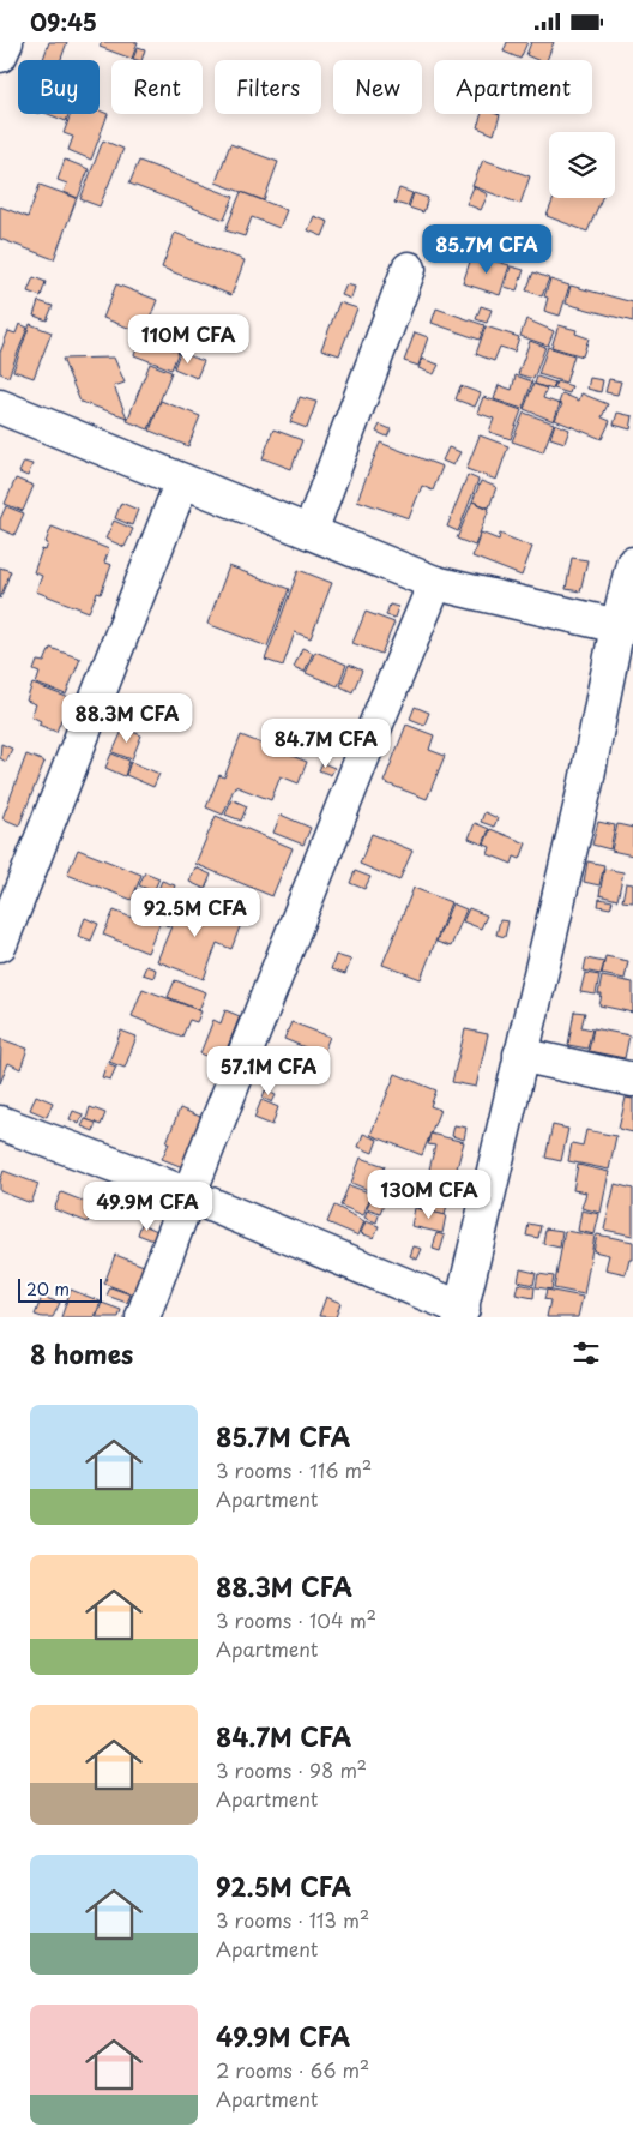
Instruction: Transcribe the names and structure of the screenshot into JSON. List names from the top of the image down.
{
  "scale_bar": "20 m",
  "page": {
    "status": "09:45",
    "chip": [
      "Buy",
      "Rent",
      "Filters",
      "New",
      "Apartment"
    ],
    "price": [
      "85.7M CFA",
      "110M CFA",
      "88.3M CFA",
      "84.7M CFA",
      "92.5M CFA",
      "57.1M CFA",
      "130M CFA",
      "49.9M CFA"
    ],
    "scale": "20 m",
    "heading": "8 homes",
    "list": [
      {
        "name": "85.7M CFA",
        "note": "3 rooms · 116 m² · Apartment"
      },
      {
        "name": "88.3M CFA",
        "note": "3 rooms · 104 m² · Apartment"
      },
      {
        "name": "84.7M CFA",
        "note": "3 rooms · 98 m² · Apartment"
      },
      {
        "name": "92.5M CFA",
        "note": "3 rooms · 113 m² · Apartment"
      },
      {
        "name": "49.9M CFA",
        "note": "2 rooms · 66 m² · Apartment"
      }
    ]
  }
}
